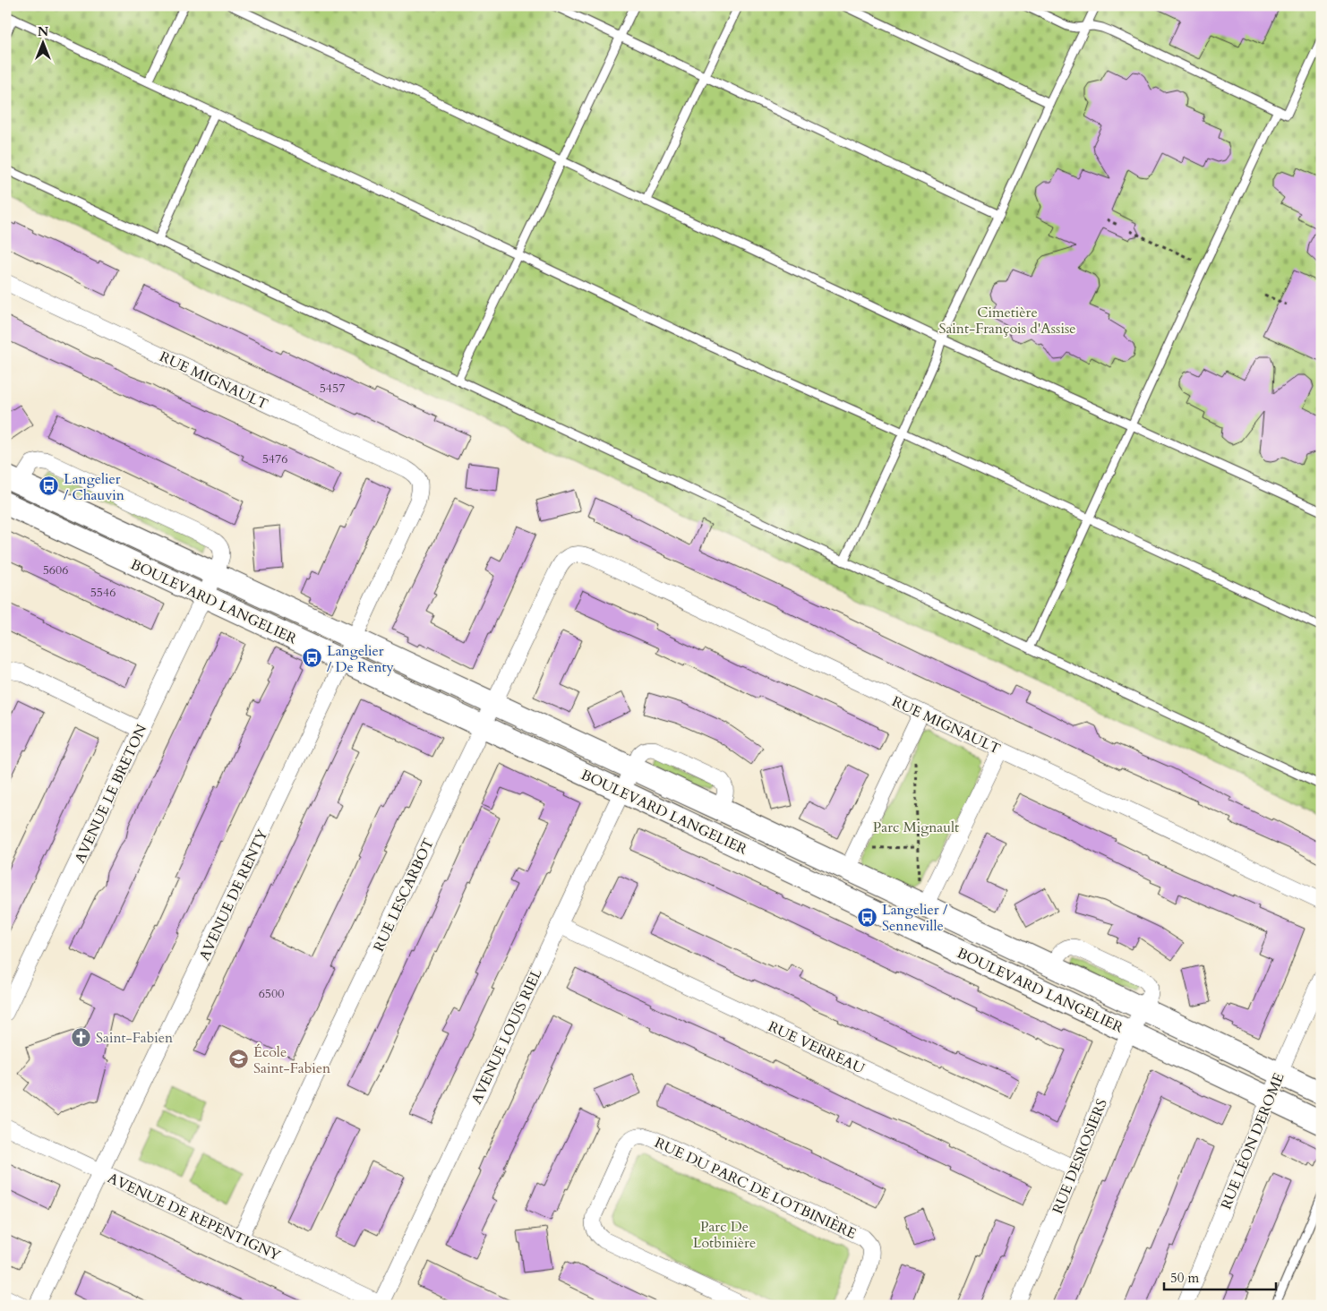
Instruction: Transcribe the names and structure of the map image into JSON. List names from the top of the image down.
{
  "streets": {
    "main road": ["BOULEVARD LANGELIER"],
    "street": [
      "RUE MIGNAULT",
      "AVENUE LE BRETON",
      "AVENUE DE RENTY",
      "RUE LESCARBOT",
      "AVENUE LOUIS RIEL",
      "RUE VERREAU",
      "RUE LÉON DEROME",
      "RUE DESROSIERS",
      "RUE DU PARC DE LOTBINIÈRE",
      "AVENUE DE REPENTIGNY"
    ]
  },
  "crossings": [
    ["RUE MIGNAULT", "AVENUE DE RENTY"],
    ["RUE MIGNAULT", "RUE LESCARBOT"],
    ["BOULEVARD LANGELIER", "AVENUE LE BRETON"],
    ["BOULEVARD LANGELIER", "AVENUE DE RENTY"],
    ["BOULEVARD LANGELIER", "RUE LESCARBOT"],
    ["BOULEVARD LANGELIER", "AVENUE LOUIS RIEL"],
    ["BOULEVARD LANGELIER", "RUE LÉON DEROME"],
    ["BOULEVARD LANGELIER", "RUE DESROSIERS"],
    ["AVENUE DE RENTY", "AVENUE DE REPENTIGNY"],
    ["RUE LESCARBOT", "AVENUE DE REPENTIGNY"],
    ["AVENUE LOUIS RIEL", "RUE VERREAU"],
    ["AVENUE LOUIS RIEL", "AVENUE DE REPENTIGNY"],
    ["RUE VERREAU", "RUE DESROSIERS"]
  ],
  "parks": ["Cimetière Saint-François d'Assise", "Parc Mignault", "Parc De Lotbinière"],
  "places": {
    "bus stop": ["Langelier / Chauvin", "Langelier / De Renty", "Langelier / Senneville"],
    "church": ["Saint-Fabien"],
    "school or university": ["École Saint-Fabien"]
  },
  "house_numbers": [
    "5457",
    "5476",
    "5606",
    "5546",
    "6500"
  ],
  "scale_bar": "50 m",
  "north": "top"
}
